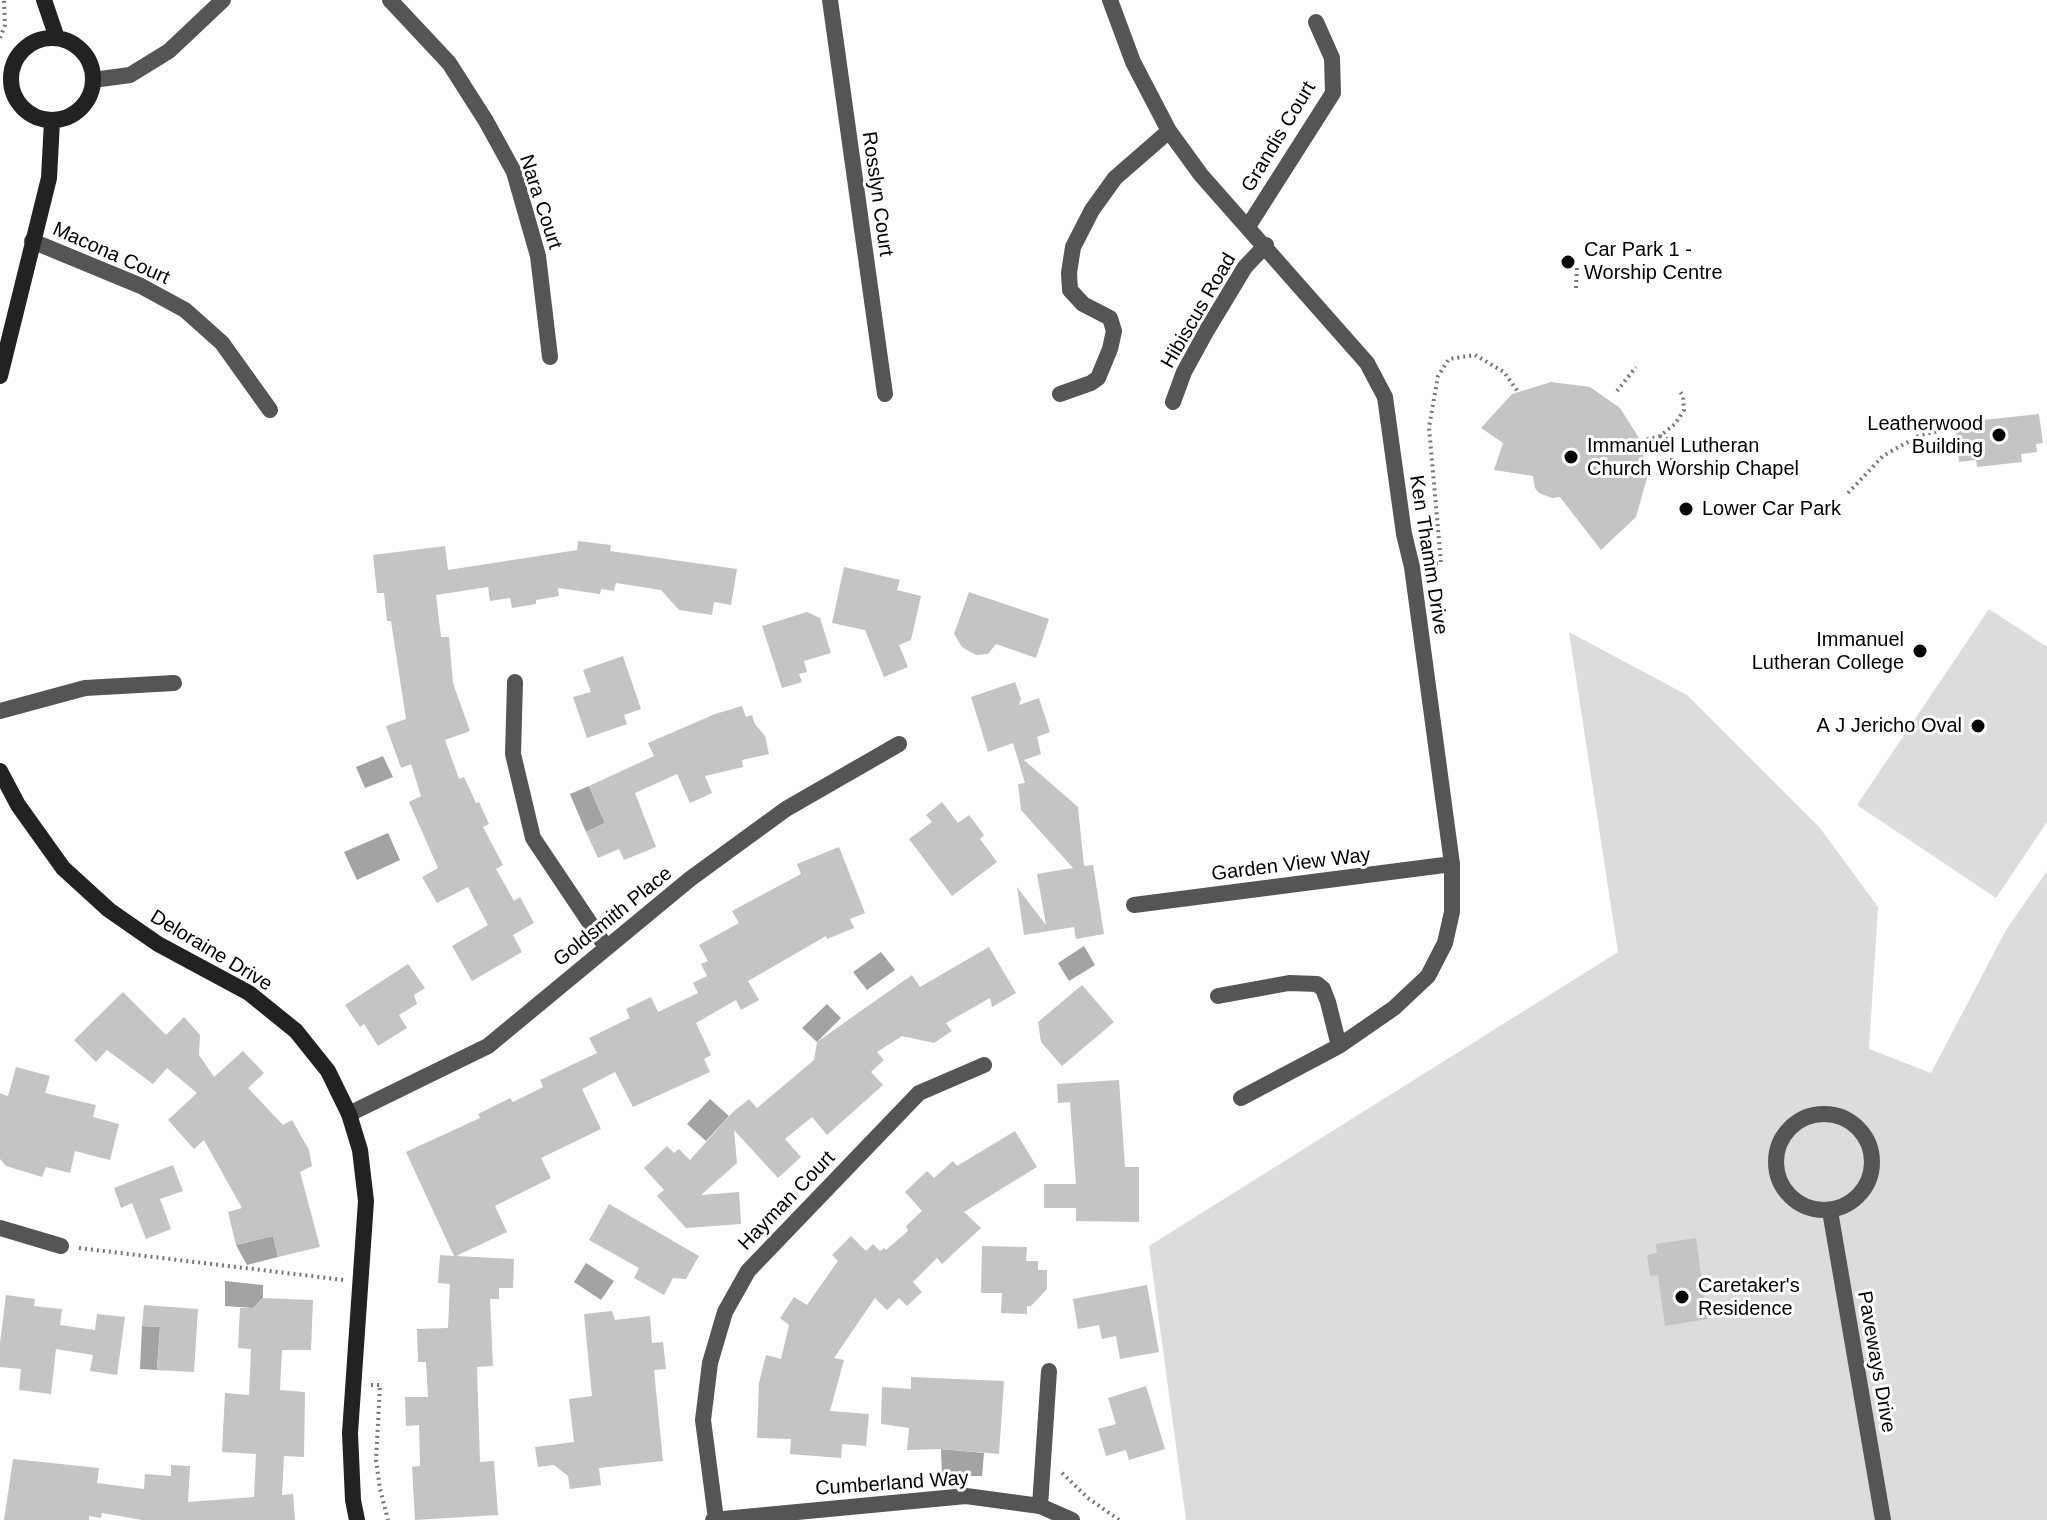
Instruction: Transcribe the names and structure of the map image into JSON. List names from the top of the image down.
{
  "streets": {
    "street": [
      "Grandis Court",
      "Rosslyn Court",
      "Nara Court",
      "Macona Court",
      "Hibiscus Road",
      "Ken Thamm Drive",
      "Garden View Way",
      "Goldsmith Place",
      "Deloraine Drive",
      "Hayman Court",
      "Paveways Drive",
      "Cumberland Way"
    ]
  },
  "crossings": [
    ["Grandis Court", "Ken Thamm Drive"],
    ["Hibiscus Road", "Ken Thamm Drive"],
    ["Ken Thamm Drive", "Garden View Way"],
    ["Goldsmith Place", "Deloraine Drive"],
    ["Hayman Court", "Cumberland Way"]
  ],
  "places": [
    "Car Park 1 - Worship Centre",
    "Leatherwood Building",
    "Immanuel Lutheran Church Worship Chapel",
    "Lower Car Park",
    "Immanuel Lutheran College",
    "A J Jericho Oval",
    "Caretaker's Residence"
  ]
}
